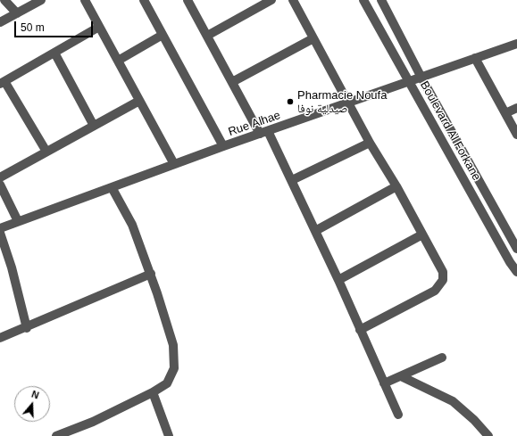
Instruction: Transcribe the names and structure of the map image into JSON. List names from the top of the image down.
{
  "streets": {
    "street": ["Rue Alhae", "Boulevard Al Forkane"]
  },
  "crossings": [
    ["Rue Alhae", "Boulevard Al Forkane"]
  ],
  "places": ["Pharmacie Noufa صيدلية نوفا"],
  "scale_bar": "50 m",
  "north": "top"
}
